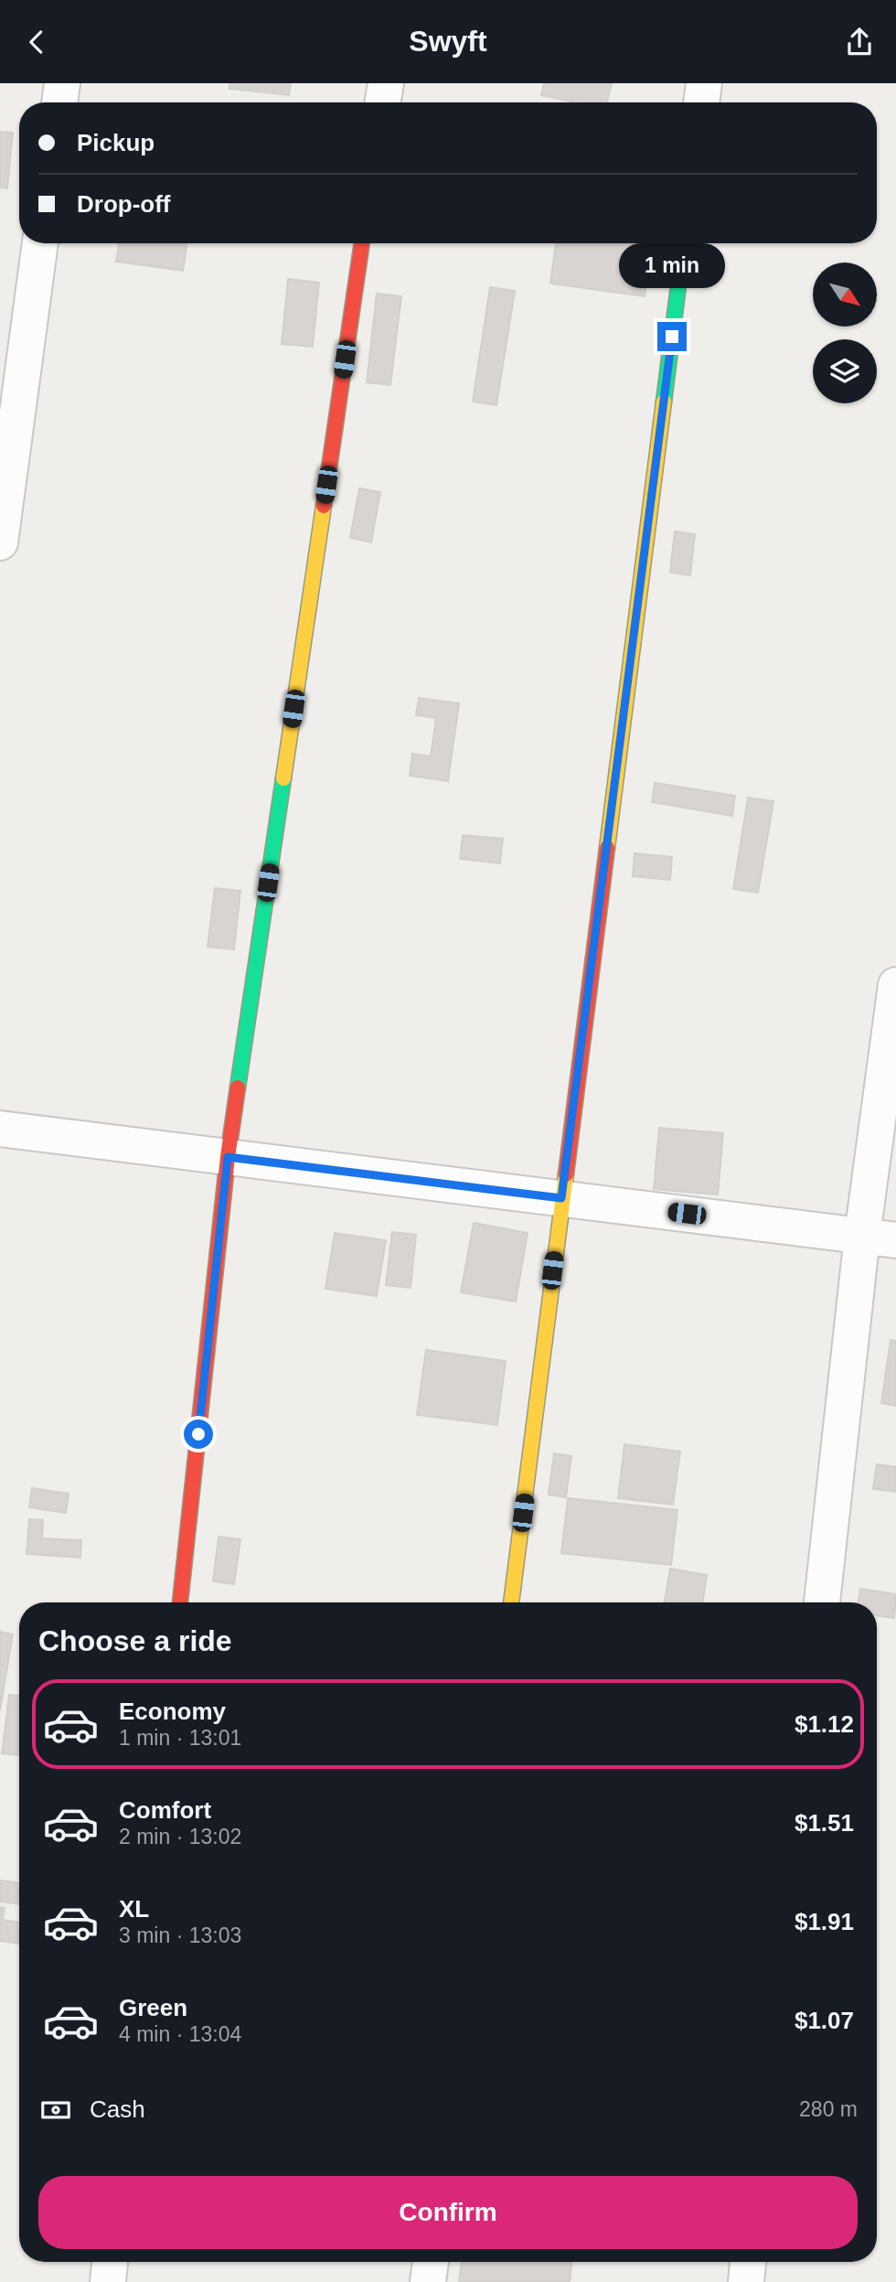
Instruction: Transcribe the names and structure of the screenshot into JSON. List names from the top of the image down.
{
  "north": "bottom right",
  "page": {
    "header": "Swyft",
    "banner": ["Pickup", "Drop-off"],
    "bubble": "1 min",
    "heading": "Choose a ride",
    "list": [
      {
        "name": "Economy",
        "note": "1 min · 13:01",
        "value": "$1.12"
      },
      {
        "name": "Comfort",
        "note": "2 min · 13:02",
        "value": "$1.51"
      },
      {
        "name": "XL",
        "note": "3 min · 13:03",
        "value": "$1.91"
      },
      {
        "name": "Green",
        "note": "4 min · 13:04",
        "value": "$1.07"
      }
    ],
    "pay": ["Cash", "280 m"],
    "buttons": "Confirm"
  }
}
